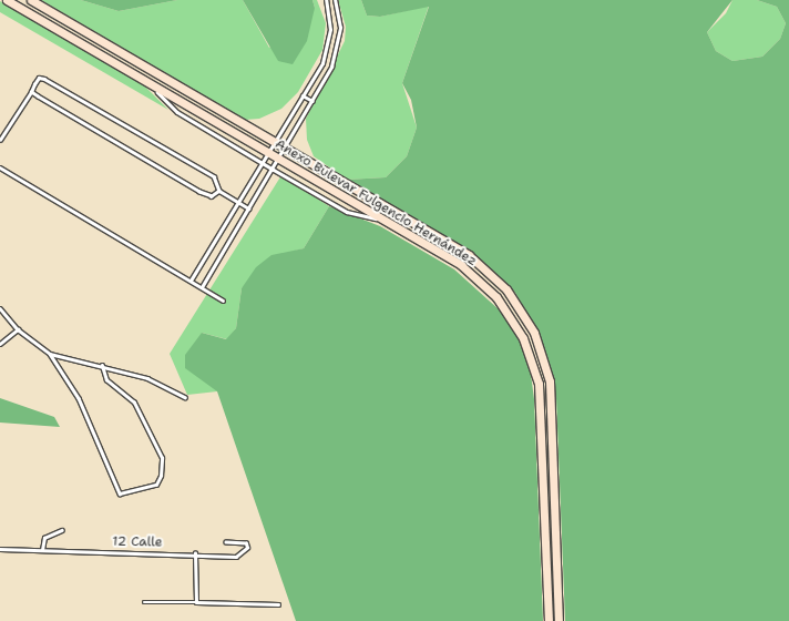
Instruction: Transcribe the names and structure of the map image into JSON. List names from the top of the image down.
{
  "streets": {
    "main road": ["Anexo Bulevar Fulgencio Hernández"],
    "lane": ["12 Calle"]
  }
}
